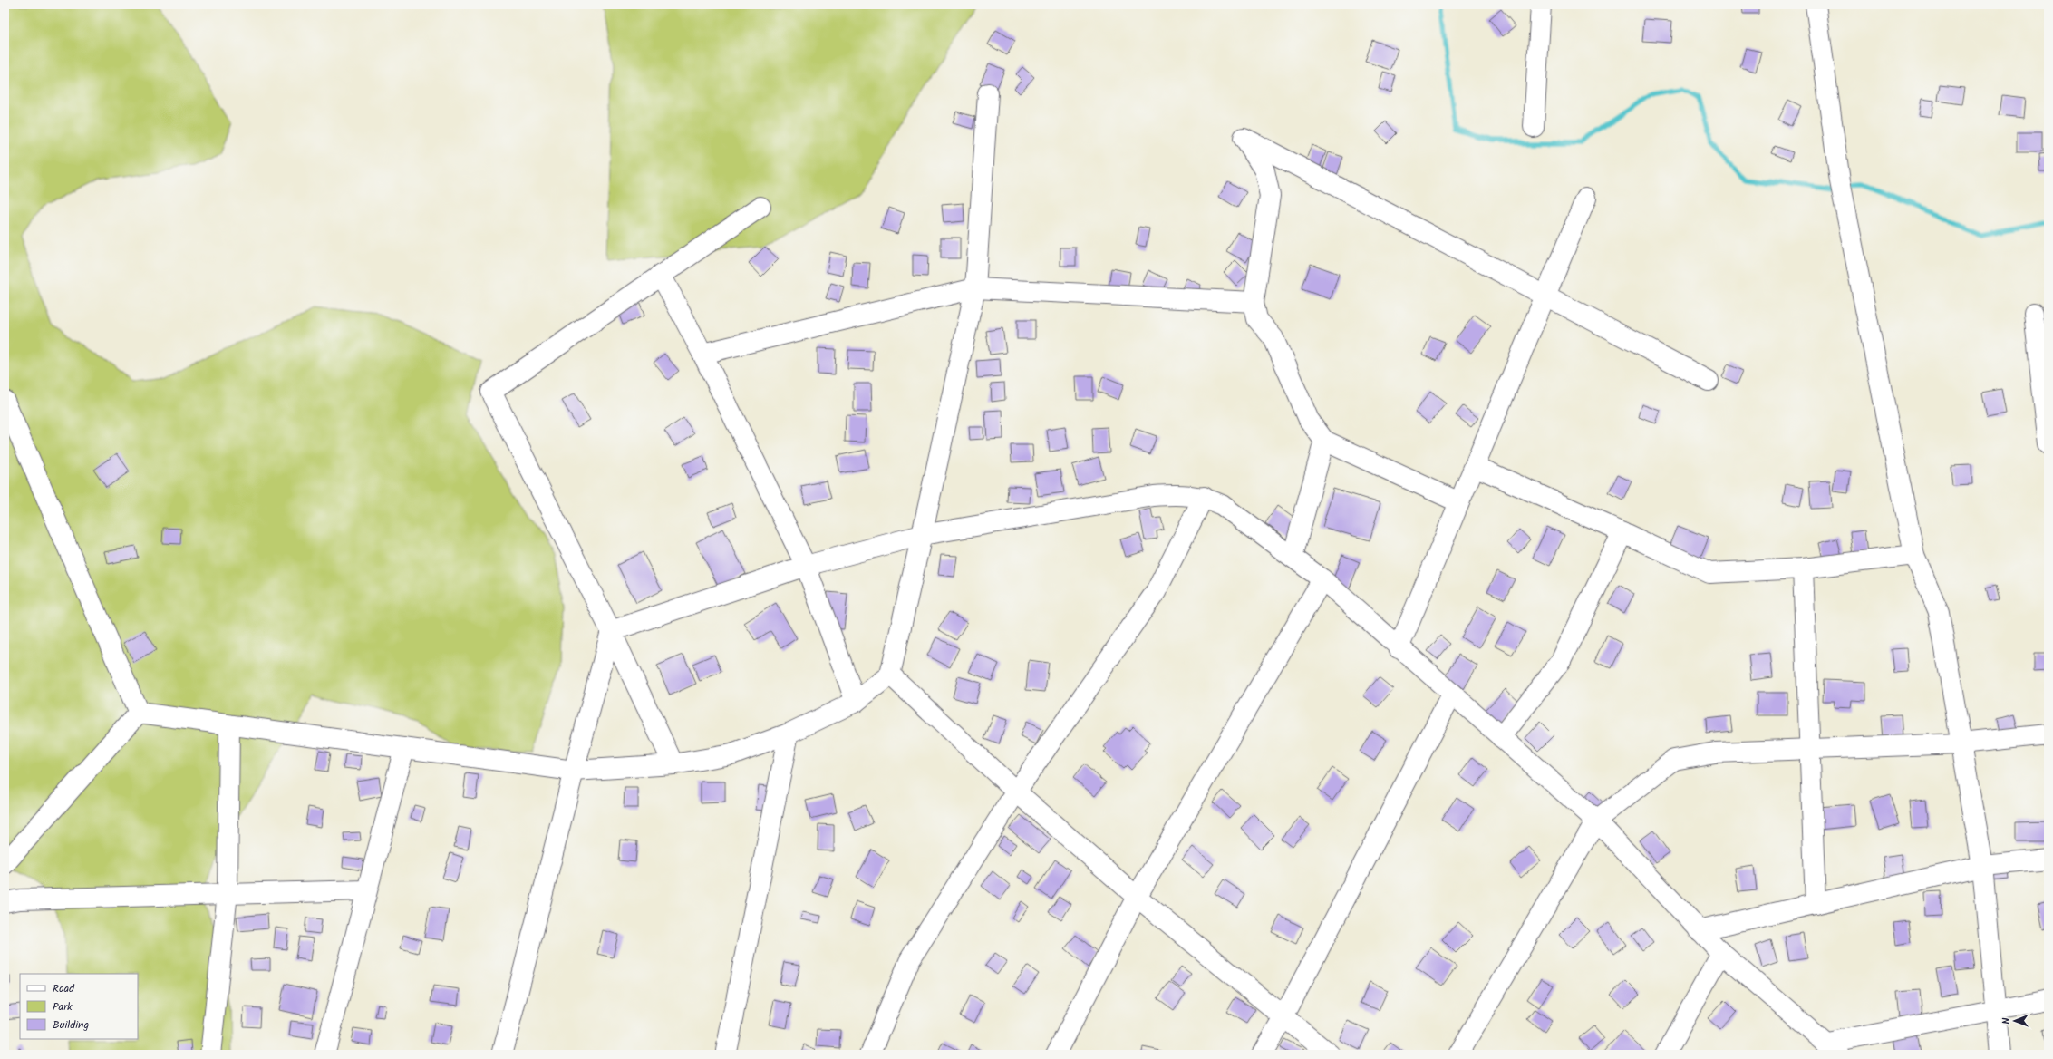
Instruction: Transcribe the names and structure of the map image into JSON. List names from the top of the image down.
{
  "legend": ["Road", "Park", "Building"],
  "north": "left"
}
